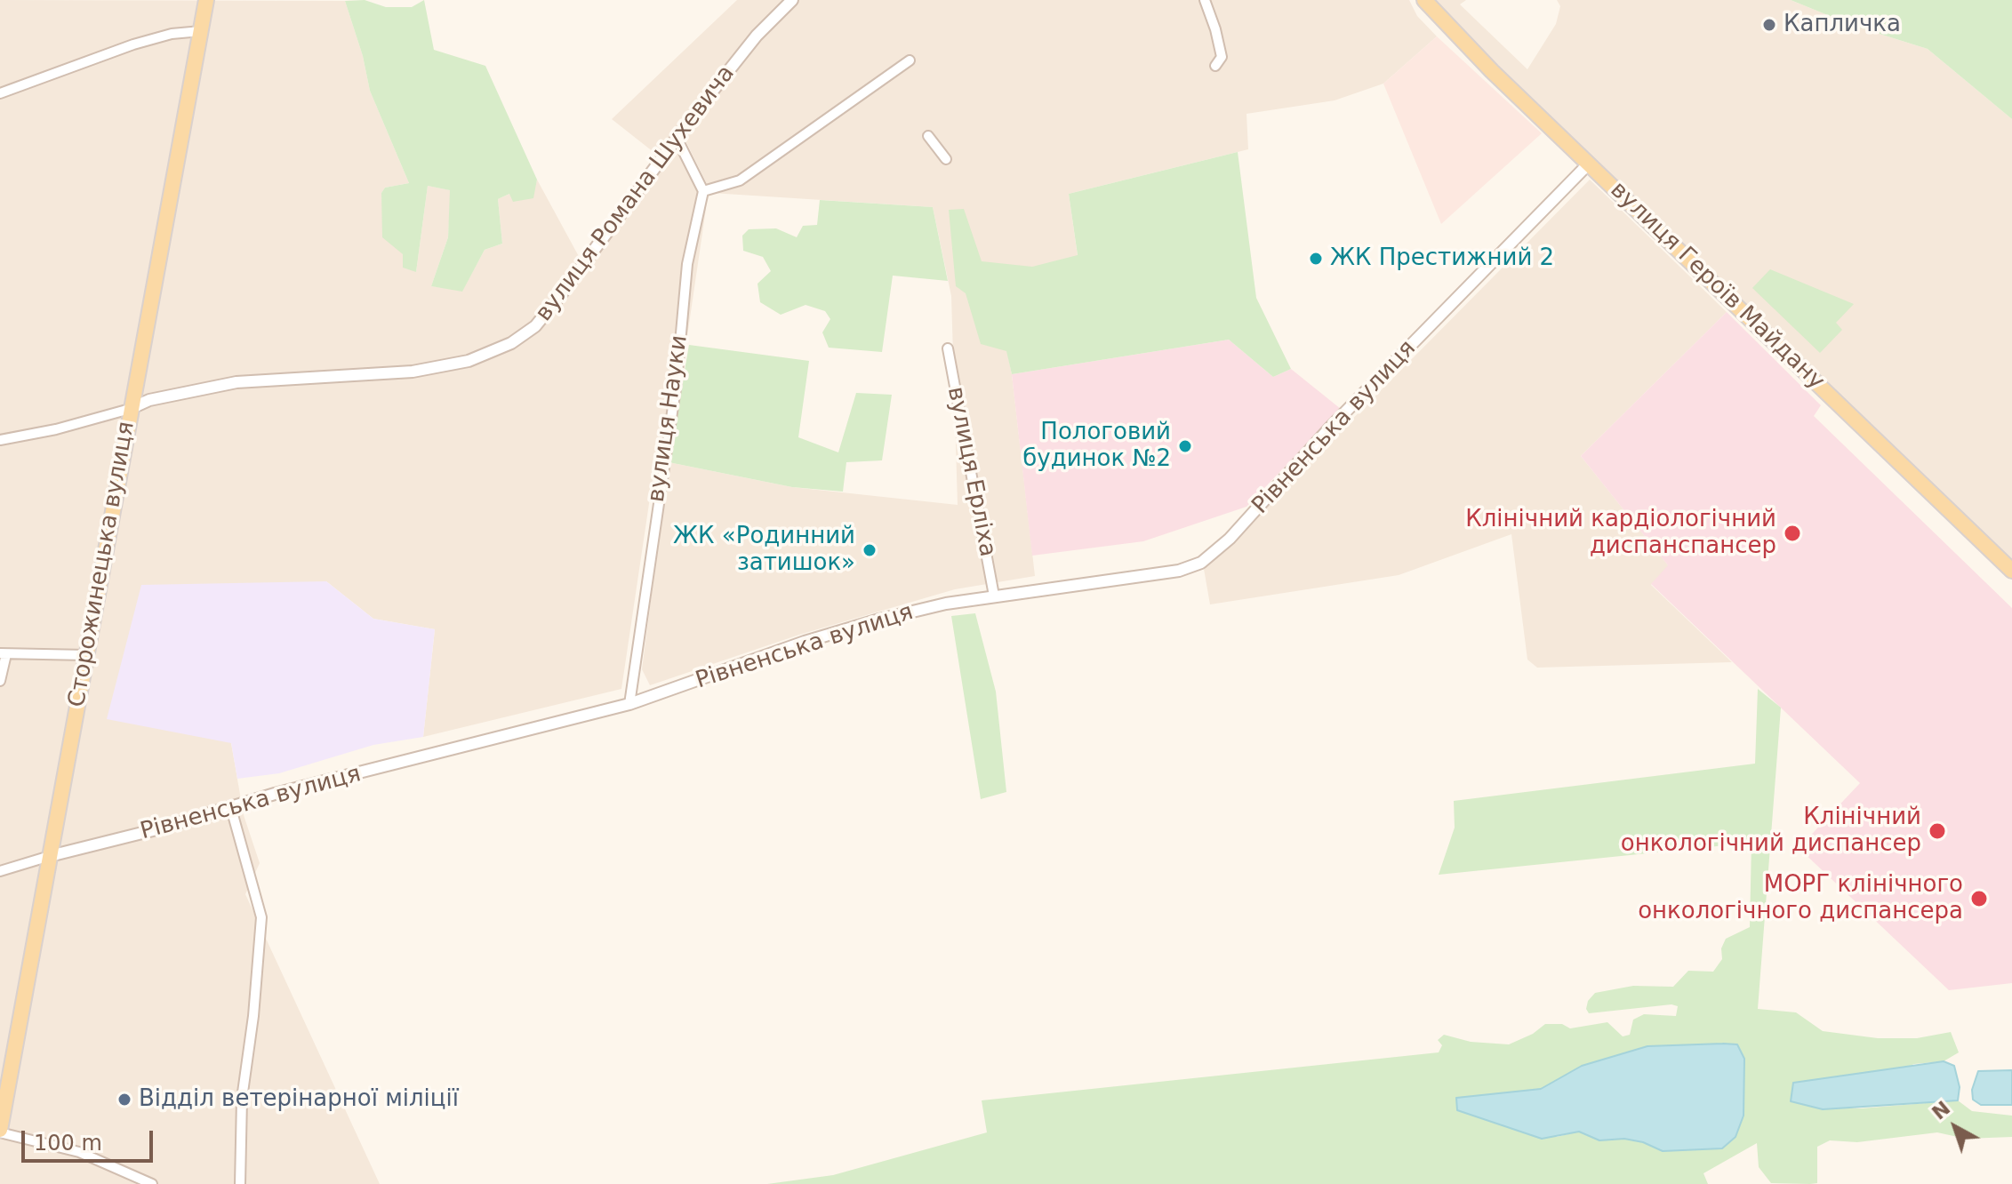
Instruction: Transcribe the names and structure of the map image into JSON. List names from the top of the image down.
{
  "streets": {
    "main road": ["вулиця Героїв Майдану", "Сторожинецька вулиця"],
    "street": [
      "вулиця Романа Шухевича",
      "вулиця Науки",
      "Рівненська вулиця",
      "вулиця Ерліха"
    ]
  },
  "crossings": [
    ["вулиця Романа Шухевича", "Сторожинецька вулиця"],
    ["вулиця Героїв Майдану", "Рівненська вулиця"],
    ["вулиця Науки", "Рівненська вулиця"],
    ["Рівненська вулиця", "вулиця Ерліха"],
    ["Рівненська вулиця", "Сторожинецька вулиця"]
  ],
  "places": [
    "Капличка",
    "ЖК Престижний 2",
    "Пологовий будинок №2",
    "Клінічний кардіологічний диспанспансер",
    "ЖК «Родинний затишок»",
    "Клінічний онкологічний диспансер",
    "МОРГ клінічного онкологічного диспансера",
    "Відділ ветерінарної міліції"
  ],
  "scale_bar": "100 m",
  "north": "top left"
}
